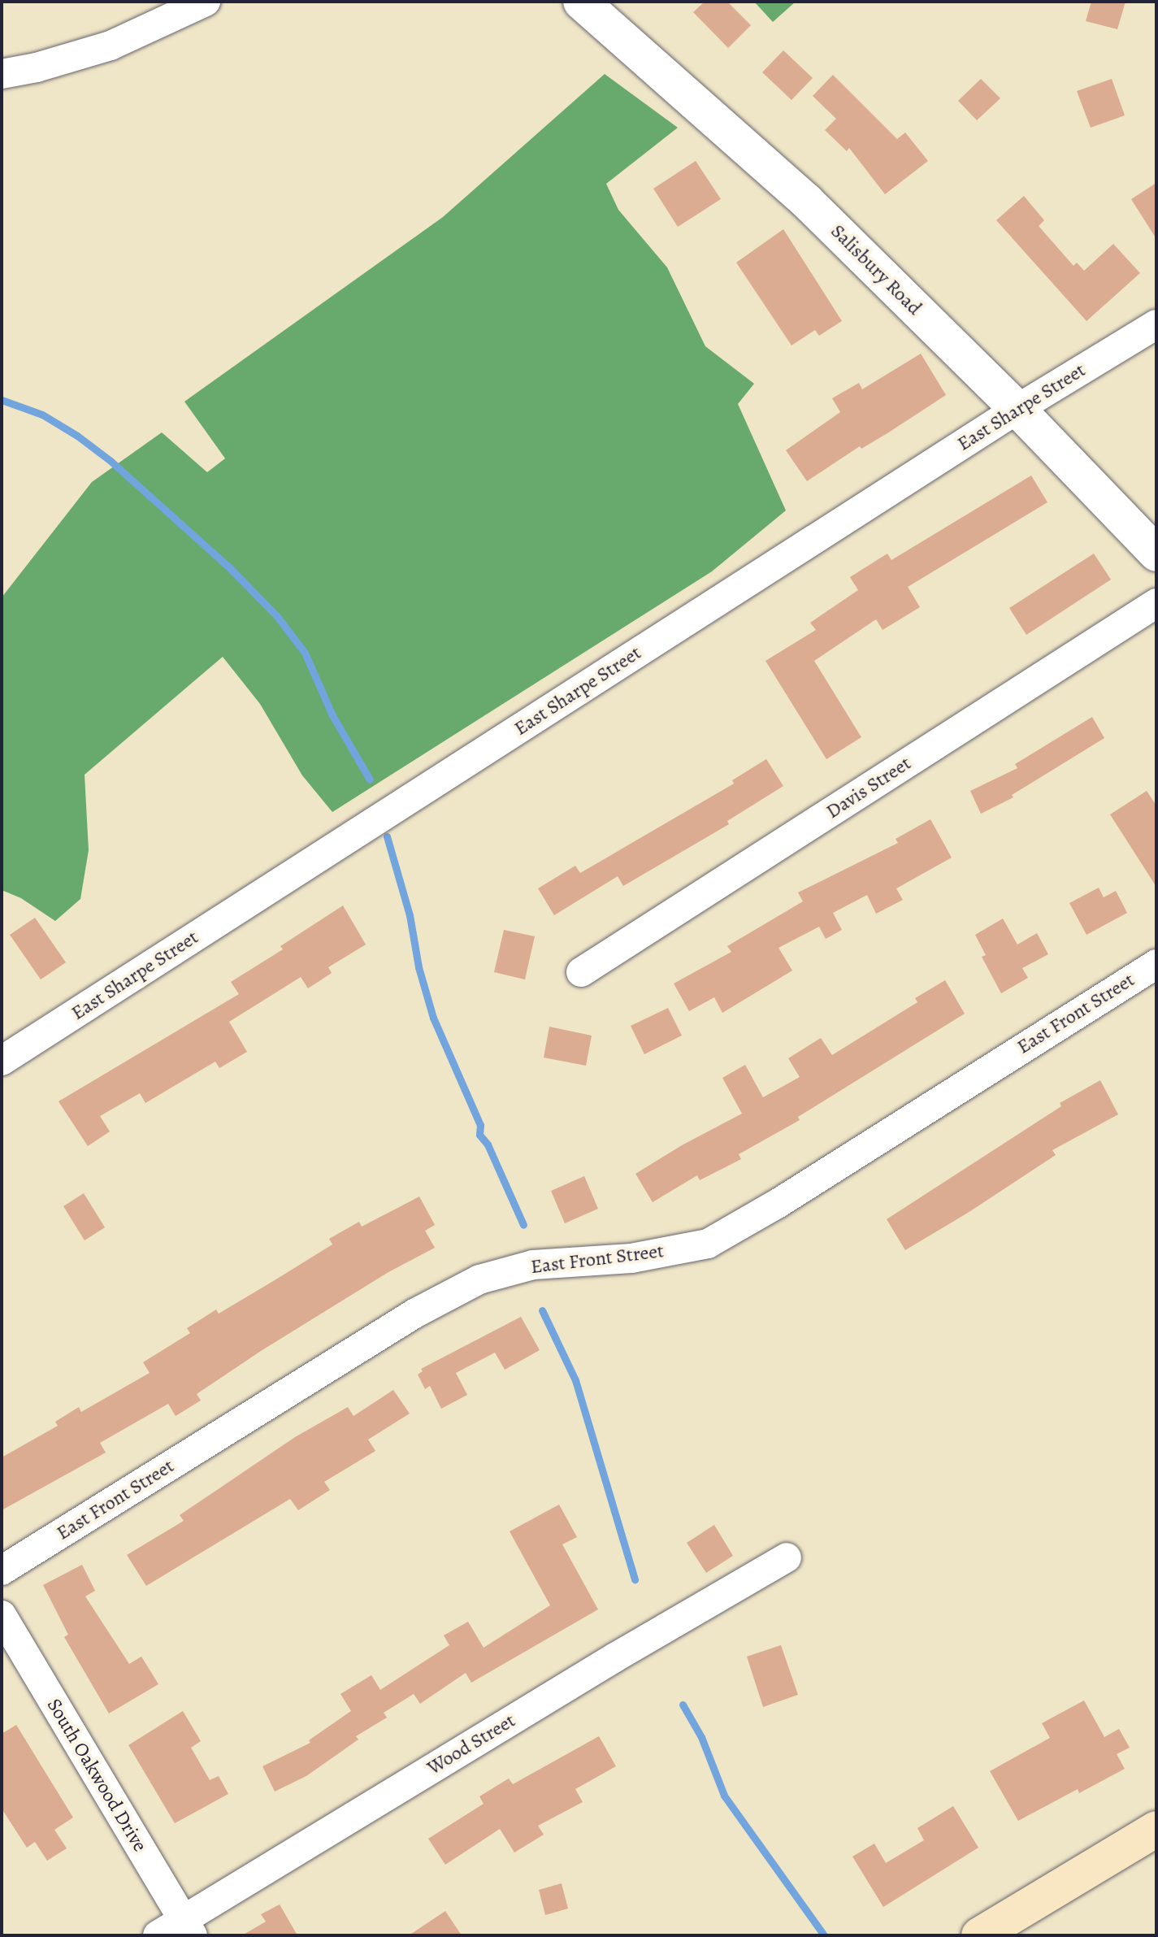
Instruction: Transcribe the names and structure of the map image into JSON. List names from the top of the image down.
{
  "streets": {
    "street": [
      "Salisbury Road",
      "East Sharpe Street",
      "Davis Street",
      "East Front Street",
      "Wood Street",
      "South Oakwood Drive"
    ]
  },
  "crossings": [
    ["Salisbury Road", "East Sharpe Street"],
    ["Wood Street", "South Oakwood Drive"]
  ]
}
